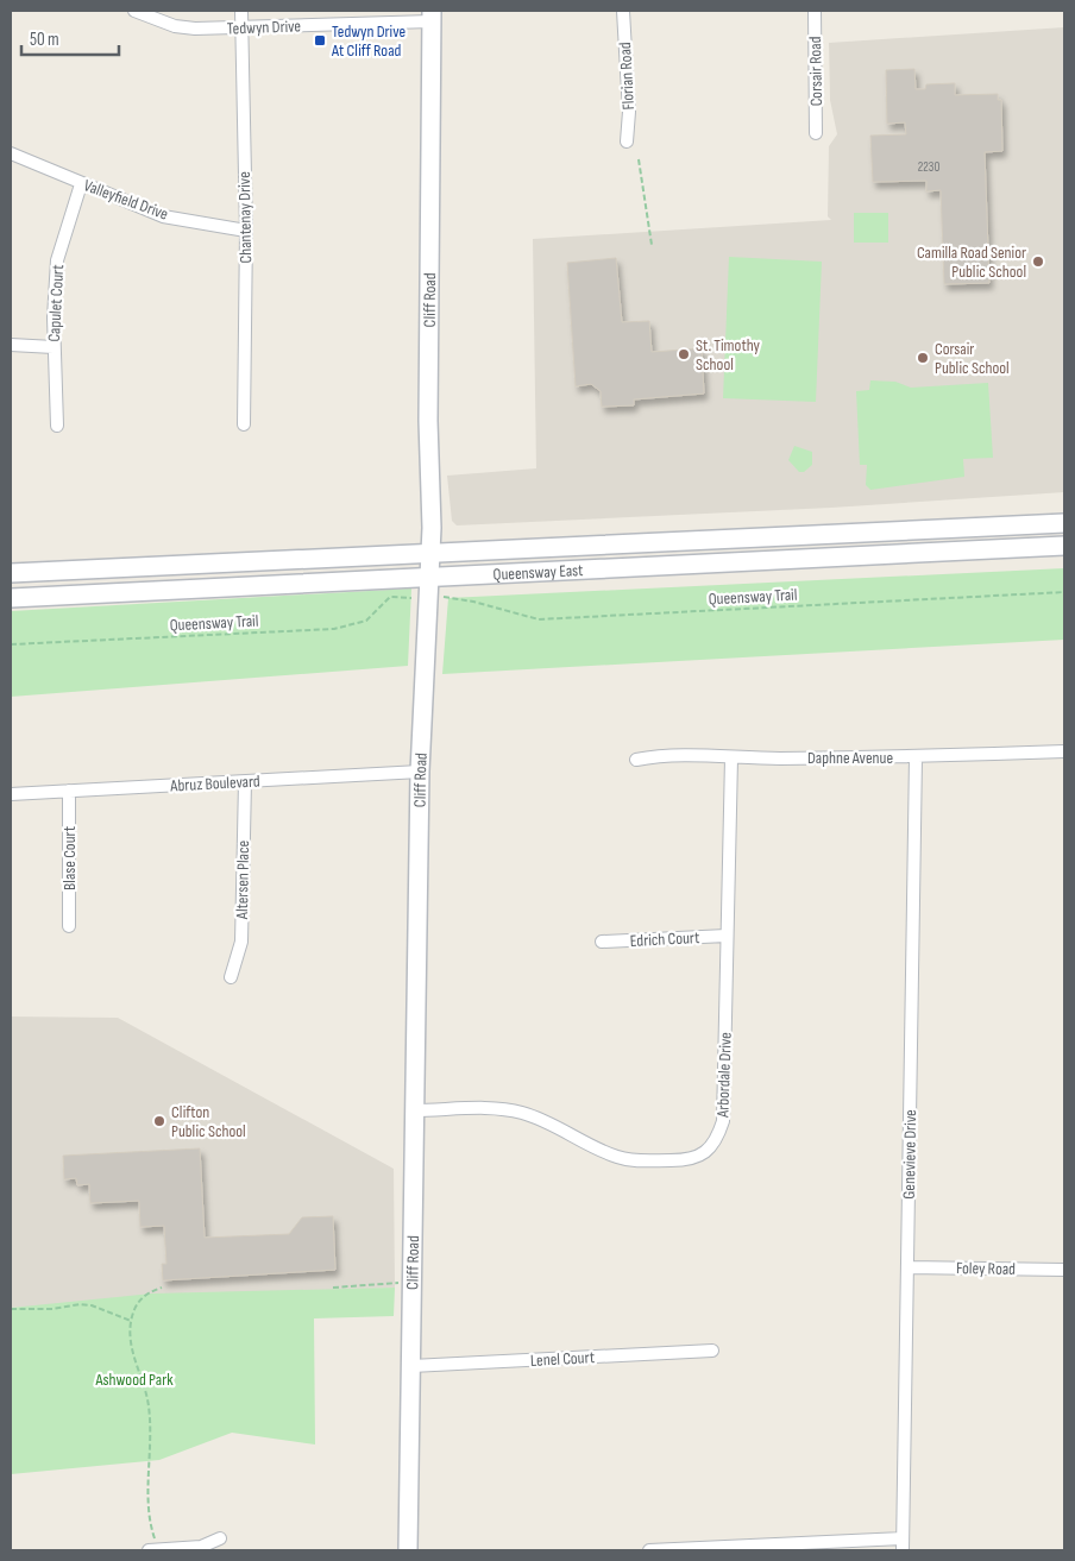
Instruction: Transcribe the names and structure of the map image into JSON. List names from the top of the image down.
{
  "streets": {
    "main road": ["Cliff Road", "Queensway East"],
    "street": [
      "Tedwyn Drive",
      "Corsair Road",
      "Florian Road",
      "Valleyfield Drive",
      "Chantenay Drive",
      "Capulet Court",
      "Daphne Avenue",
      "Abruz Boulevard",
      "Blase Court",
      "Altersen Place",
      "Edrich Court",
      "Arbordale Drive",
      "Genevieve Drive",
      "Foley Road",
      "Lenel Court"
    ],
    "path": ["Queensway Trail"]
  },
  "crossings": [
    ["Tedwyn Drive", "Chantenay Drive"],
    ["Tedwyn Drive", "Cliff Road"],
    ["Valleyfield Drive", "Chantenay Drive"],
    ["Valleyfield Drive", "Capulet Court"],
    ["Cliff Road", "Queensway East"],
    ["Cliff Road", "Abruz Boulevard"],
    ["Cliff Road", "Arbordale Drive"],
    ["Cliff Road", "Lenel Court"],
    ["Daphne Avenue", "Arbordale Drive"],
    ["Daphne Avenue", "Genevieve Drive"],
    ["Abruz Boulevard", "Blase Court"],
    ["Abruz Boulevard", "Altersen Place"],
    ["Edrich Court", "Arbordale Drive"],
    ["Genevieve Drive", "Foley Road"]
  ],
  "parks": ["Ashwood Park"],
  "places": {
    "transit": ["Tedwyn Drive At Cliff Road"],
    "other": [
      "Camilla Road Senior Public School",
      "St. Timothy School",
      "Corsair Public School",
      "Clifton Public School"
    ]
  },
  "house_numbers": ["2230"],
  "scale_bar": "50 m"
}
